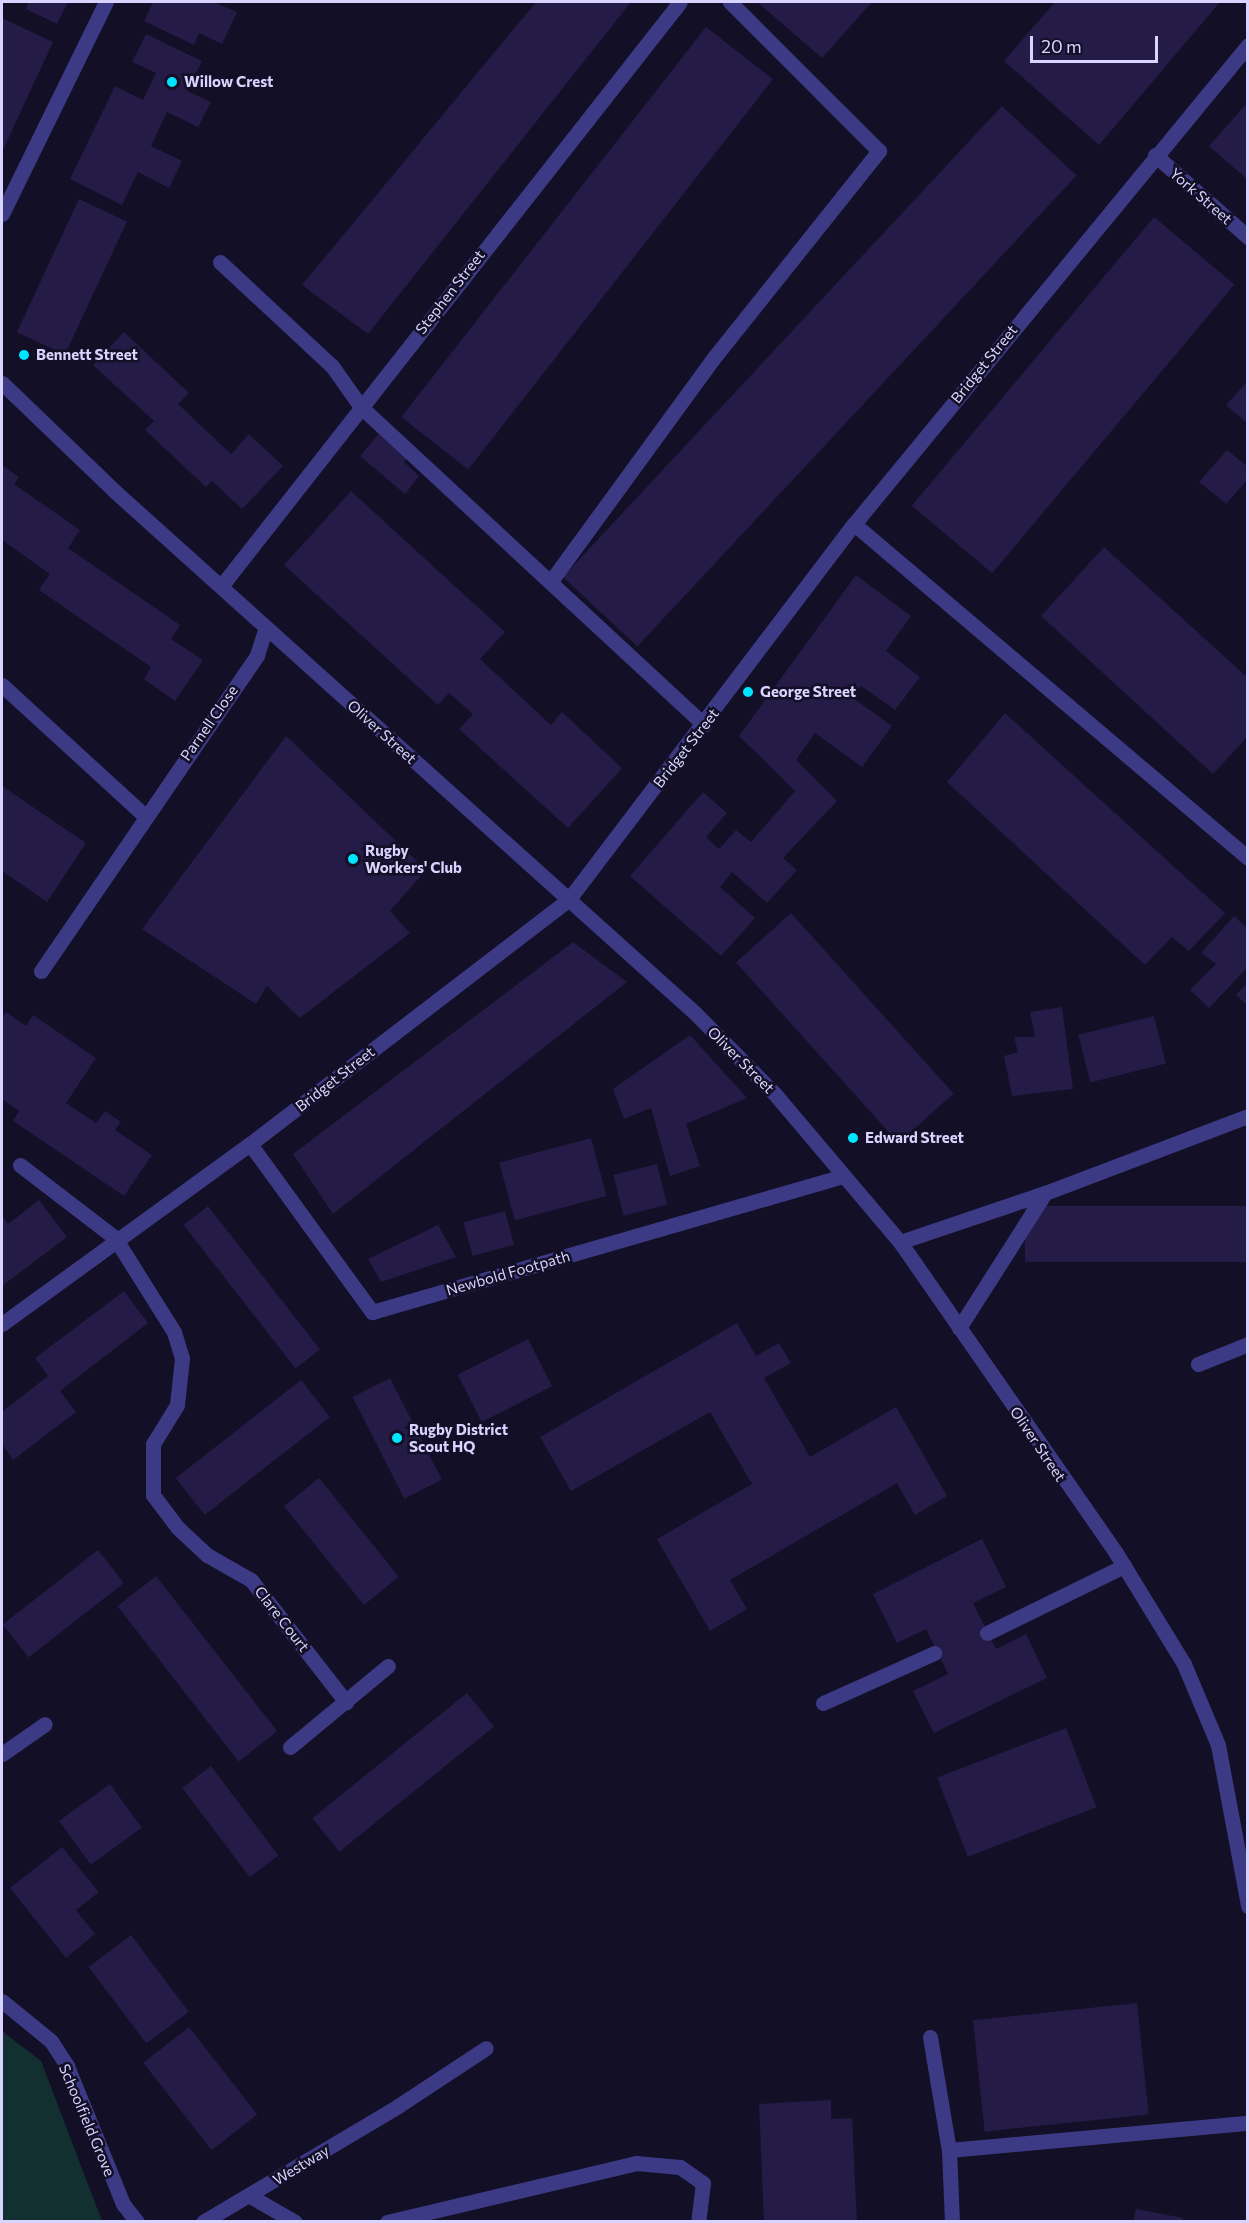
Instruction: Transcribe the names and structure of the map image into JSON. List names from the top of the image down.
{
  "streets": {
    "street": [
      "York Street",
      "Stephen Street",
      "Bridget Street",
      "Parnell Close",
      "Oliver Street",
      "Newbold Footpath",
      "Clare Court",
      "Schoolfield Grove",
      "Westway"
    ]
  },
  "crossings": [
    ["York Street", "Bridget Street"],
    ["Stephen Street", "Oliver Street"],
    ["Bridget Street", "Oliver Street"],
    ["Bridget Street", "Newbold Footpath"],
    ["Bridget Street", "Clare Court"],
    ["Parnell Close", "Oliver Street"],
    ["Oliver Street", "Newbold Footpath"]
  ],
  "places": [
    "Willow Crest",
    "Bennett Street",
    "George Street",
    "Rugby Workers' Club",
    "Edward Street",
    "Rugby District Scout HQ"
  ],
  "scale_bar": "20 m"
}
